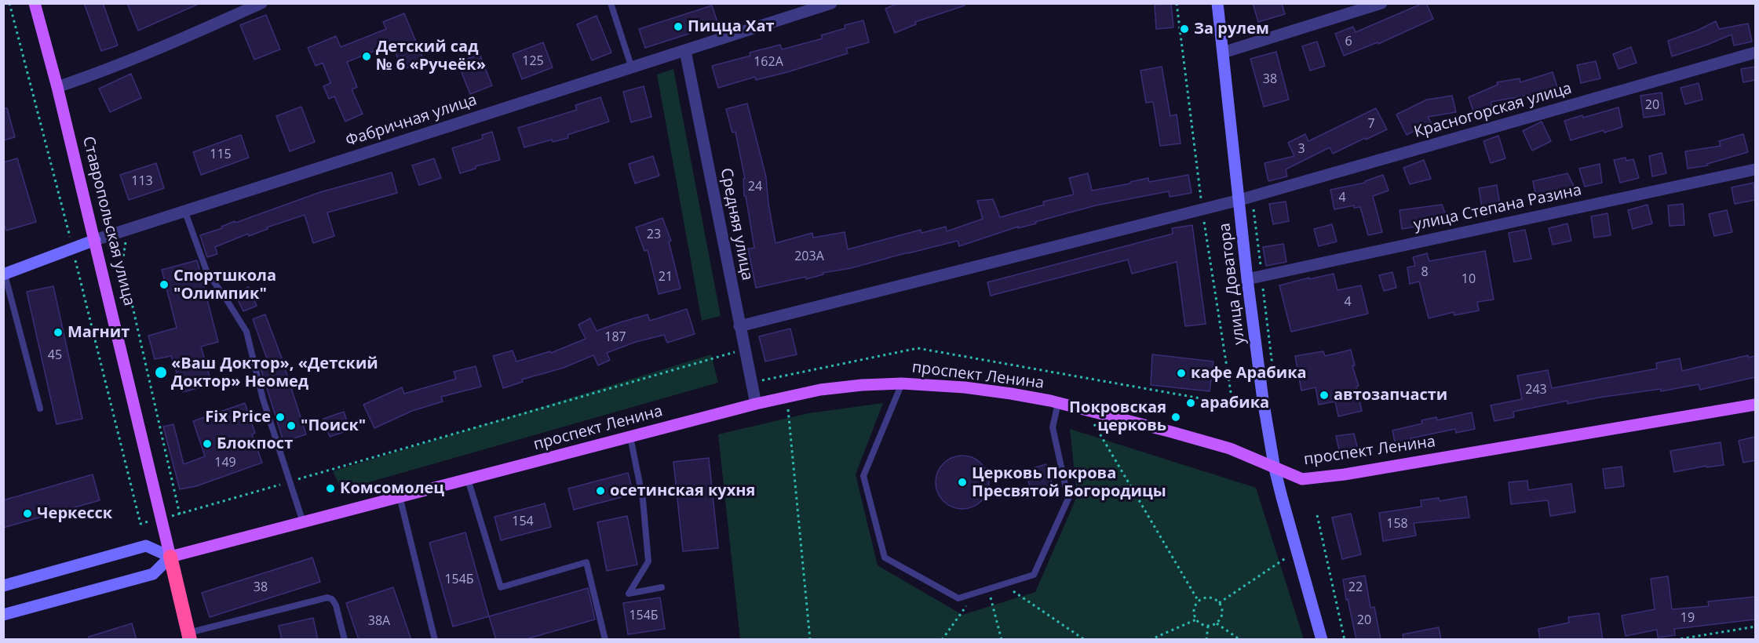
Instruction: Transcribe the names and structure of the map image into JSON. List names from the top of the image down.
{
  "streets": {
    "highway": ["Ставропольская улица"],
    "main road": ["Фабричная улица", "улица Доватора", "проспект Ленина"],
    "street": ["Красногорская улица", "улица Степана Разина", "Средняя улица"]
  },
  "crossings": [
    ["Красногорская улица", "улица Доватора"],
    ["Фабричная улица", "Ставропольская улица"],
    ["Фабричная улица", "Средняя улица"],
    ["улица Степана Разина", "улица Доватора"],
    ["Ставропольская улица", "проспект Ленина"],
    ["Средняя улица", "проспект Ленина"],
    ["улица Доватора", "проспект Ленина"]
  ],
  "places": [
    "Пицца Хат",
    "За рулем",
    "Детский сад № 6 «Ручеёк»",
    "Спортшкола \"Олимпик\"",
    "Магнит",
    "«Ваш Доктор», «Детский Доктор» Неомед",
    "кафе Арабика",
    "автозапчасти",
    "арабика",
    "Fix Price",
    "Покровская церковь",
    "\"Поиск\"",
    "Блокпост",
    "Церковь Покрова Пресвятой Богородицы",
    "Комсомолец",
    "осетинская кухня",
    "Черкесск"
  ],
  "house_numbers": [
    "6",
    "125",
    "162А",
    "38",
    "20",
    "7",
    "3",
    "115",
    "113",
    "24",
    "4",
    "23",
    "203А",
    "8",
    "21",
    "10",
    "4",
    "187",
    "45",
    "243",
    "149",
    "154",
    "158",
    "154Б",
    "38",
    "22",
    "154Б",
    "19",
    "20",
    "38А"
  ]
}
